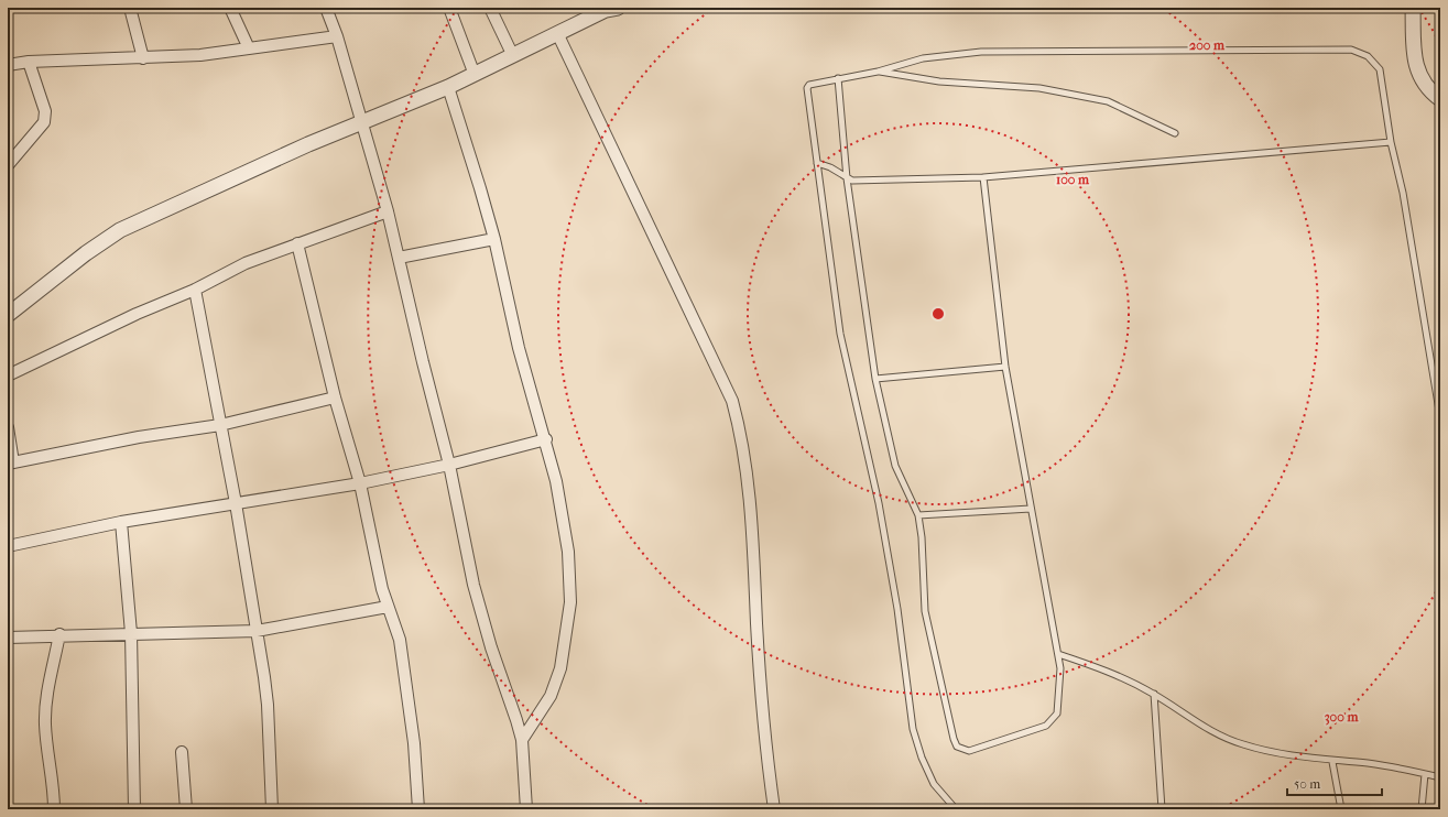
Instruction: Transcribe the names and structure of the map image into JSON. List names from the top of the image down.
{
  "scale_bar": "50 m",
  "rings": ["200 m", "100 m", "300 m"]
}
